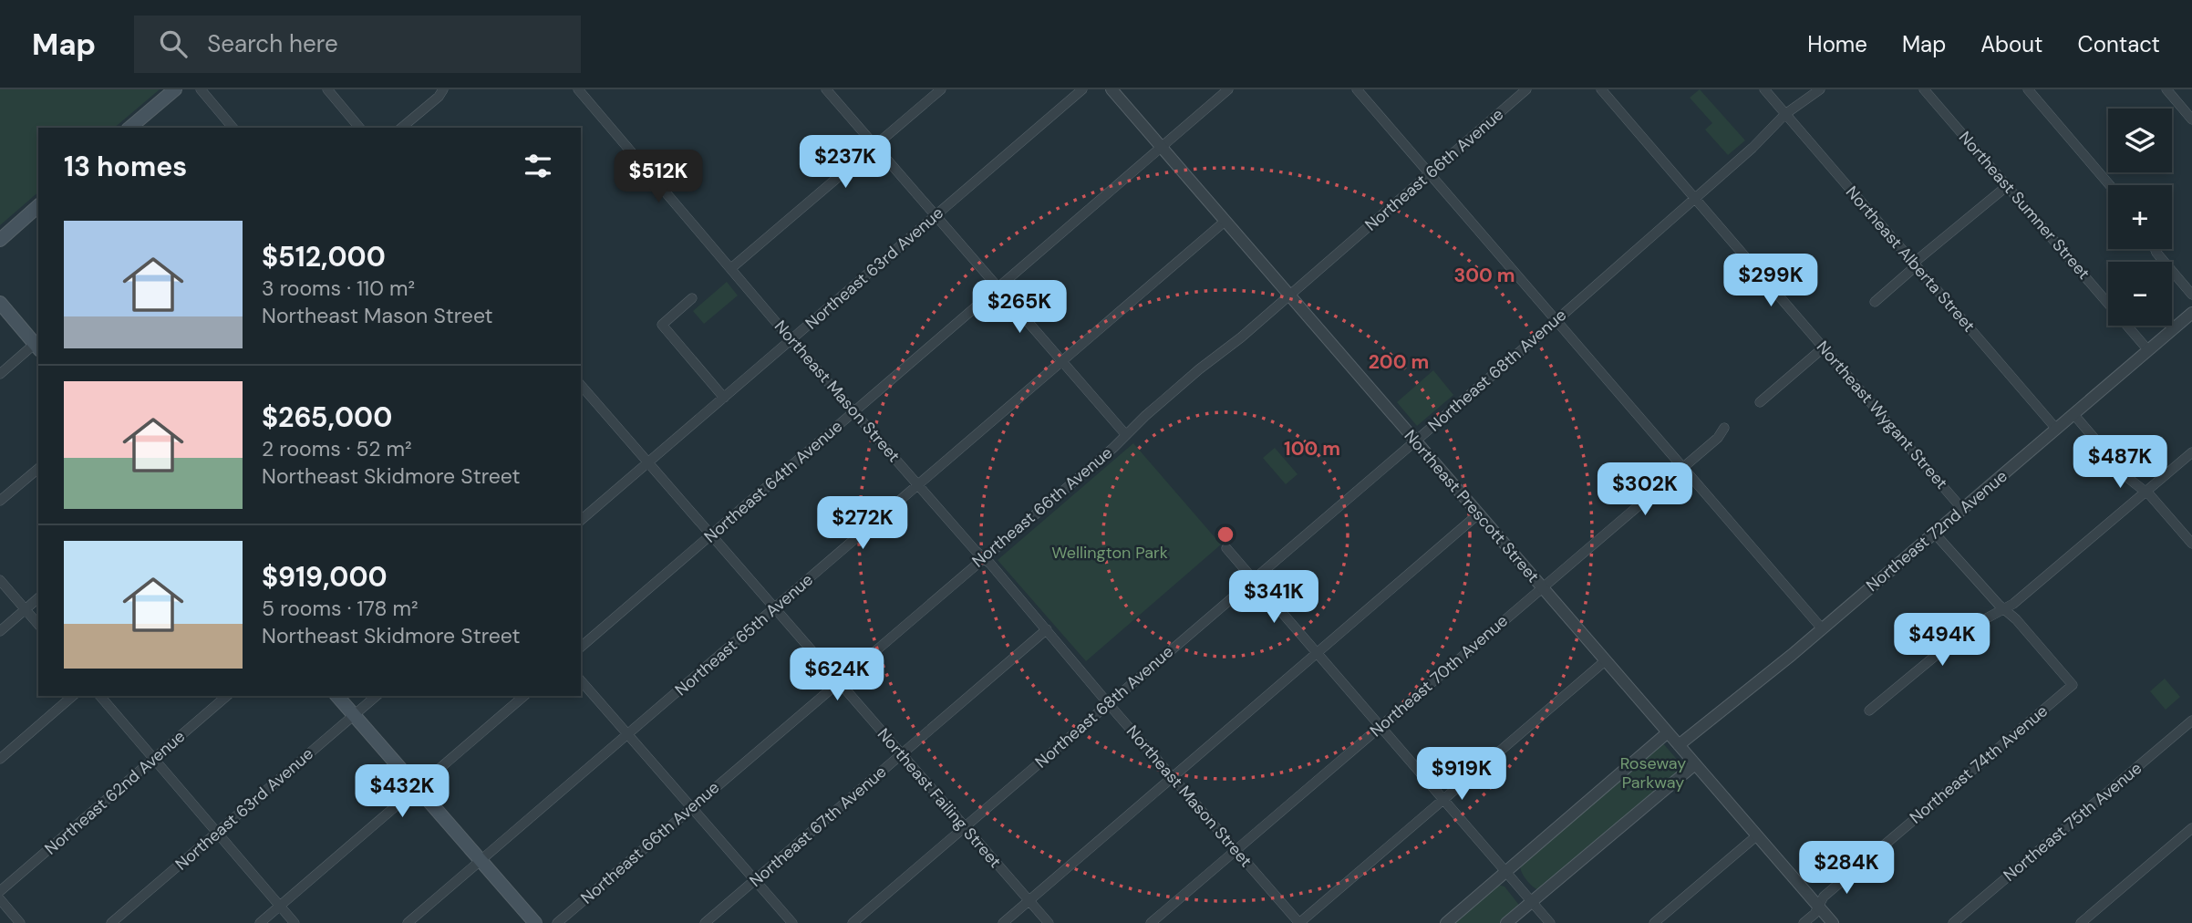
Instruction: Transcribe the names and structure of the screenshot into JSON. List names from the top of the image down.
{
  "streets": {
    "street": [
      "Northeast 66th Avenue",
      "Northeast Sumner Street",
      "Northeast Alberta Street",
      "Northeast 63rd Avenue",
      "Northeast 68th Avenue",
      "Northeast Mason Street",
      "Northeast Wygant Street",
      "Northeast 64th Avenue",
      "Northeast Prescott Street",
      "Northeast 72nd Avenue",
      "Northeast 65th Avenue",
      "Northeast 70th Avenue",
      "Northeast 74th Avenue",
      "Northeast 62nd Avenue",
      "Northeast Failing Street",
      "Northeast 75th Avenue",
      "Northeast 67th Avenue"
    ]
  },
  "crossings": [
    ["Northeast 66th Avenue", "Northeast Mason Street"],
    ["Northeast 66th Avenue", "Northeast Prescott Street"],
    ["Northeast 66th Avenue", "Northeast Failing Street"],
    ["Northeast Sumner Street", "Northeast 72nd Avenue"],
    ["Northeast Alberta Street", "Northeast 68th Avenue"],
    ["Northeast Alberta Street", "Northeast 72nd Avenue"],
    ["Northeast 63rd Avenue", "Northeast Mason Street"],
    ["Northeast 63rd Avenue", "Northeast Failing Street"],
    ["Northeast 68th Avenue", "Northeast Mason Street"],
    ["Northeast 68th Avenue", "Northeast Wygant Street"],
    ["Northeast 68th Avenue", "Northeast Prescott Street"],
    ["Northeast 68th Avenue", "Northeast Failing Street"],
    ["Northeast Mason Street", "Northeast 64th Avenue"],
    ["Northeast Mason Street", "Northeast 65th Avenue"],
    ["Northeast Mason Street", "Northeast 70th Avenue"],
    ["Northeast Mason Street", "Northeast 67th Avenue"],
    ["Northeast Wygant Street", "Northeast 72nd Avenue"],
    ["Northeast 64th Avenue", "Northeast Prescott Street"],
    ["Northeast 64th Avenue", "Northeast Failing Street"],
    ["Northeast Prescott Street", "Northeast 72nd Avenue"],
    ["Northeast Prescott Street", "Northeast 65th Avenue"],
    ["Northeast Prescott Street", "Northeast 70th Avenue"],
    ["Northeast Prescott Street", "Northeast 74th Avenue"],
    ["Northeast 65th Avenue", "Northeast Failing Street"],
    ["Northeast Failing Street", "Northeast 67th Avenue"]
  ],
  "parks": ["Wellington Park", "Roseway Parkway"],
  "page": {
    "header": "Map",
    "search": "Search here",
    "nav": [
      "Home",
      "Map",
      "About",
      "Contact"
    ],
    "map_buttons": ["+", "−"],
    "heading": "13 homes",
    "price": [
      "$237K",
      "$512K",
      "$299K",
      "$265K",
      "$487K",
      "$302K",
      "$272K",
      "$341K",
      "$494K",
      "$624K",
      "$919K",
      "$432K",
      "$284K"
    ],
    "list": [
      {
        "name": "$512,000",
        "note": "3 rooms · 110 m² · Northeast Mason Street"
      },
      {
        "name": "$265,000",
        "note": "2 rooms · 52 m² · Northeast Skidmore Street"
      },
      {
        "name": "$919,000",
        "note": "5 rooms · 178 m² · Northeast Skidmore Street"
      }
    ]
  },
  "rings": ["300 m", "200 m", "100 m"]
}
